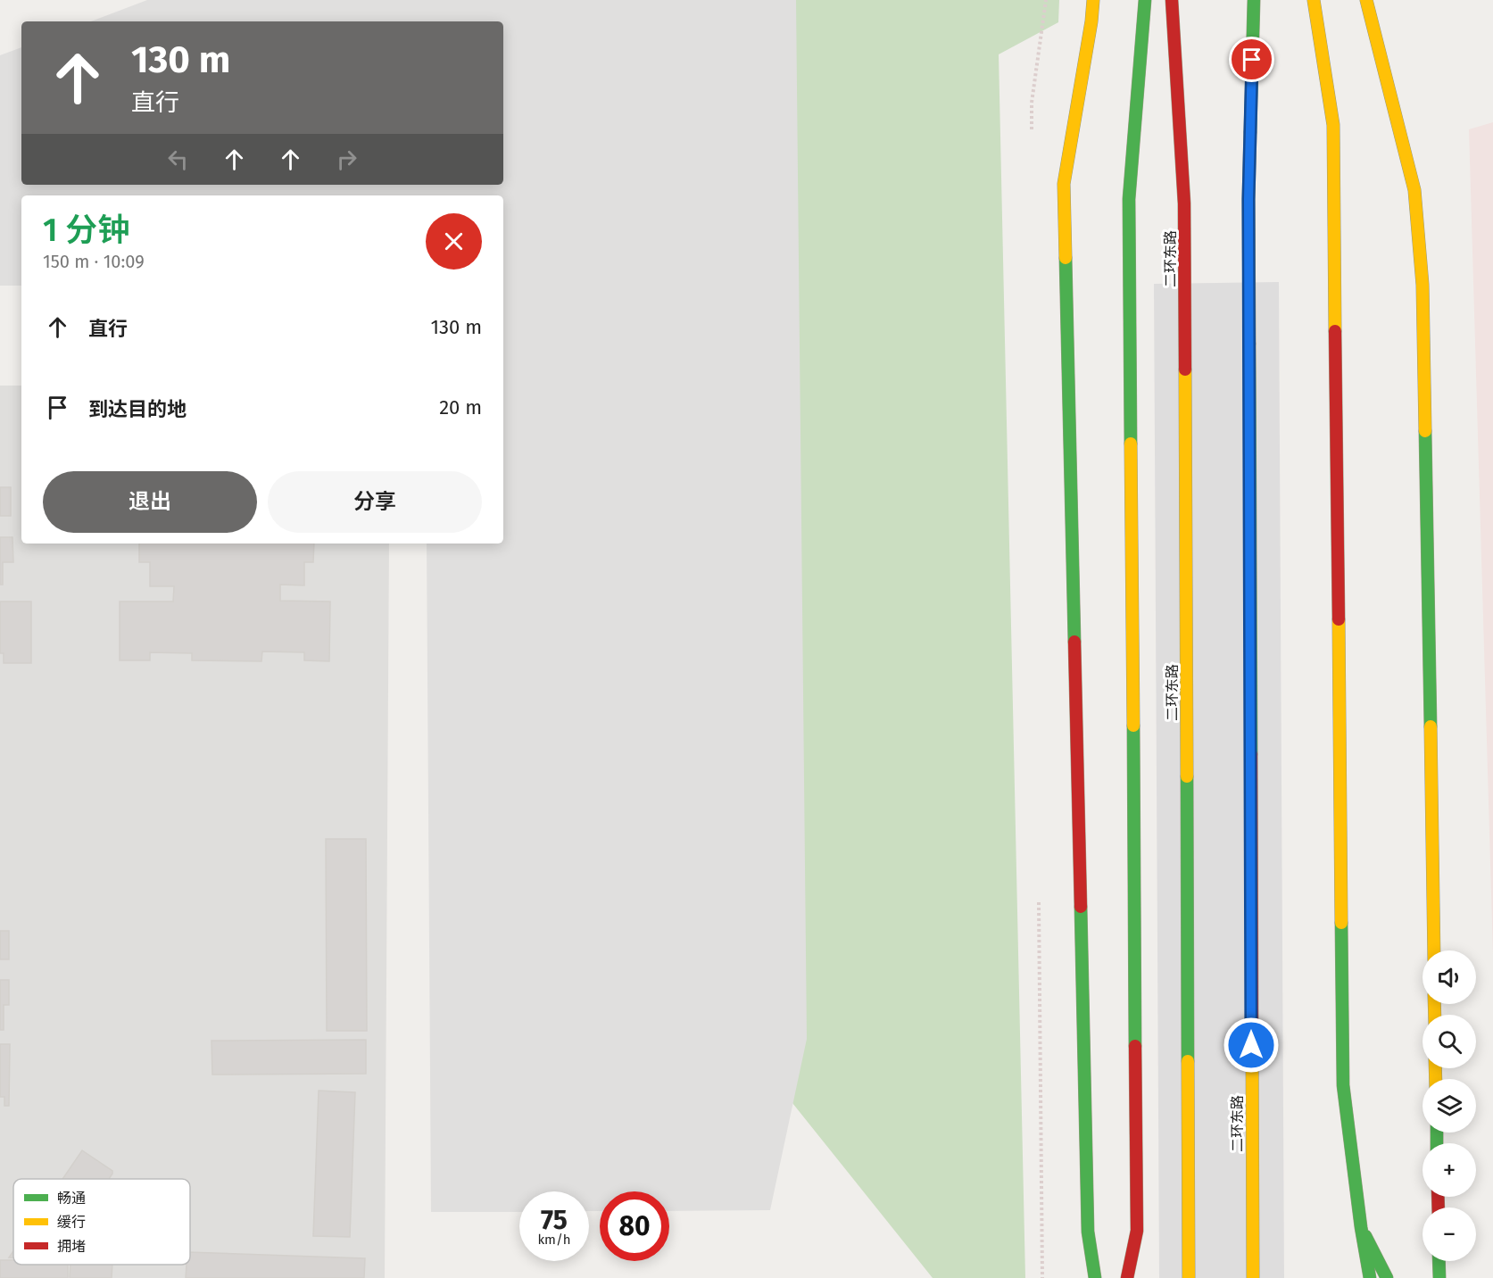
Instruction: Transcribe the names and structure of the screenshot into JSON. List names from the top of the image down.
{
  "streets": {
    "main road": ["二环东路"]
  },
  "legend": ["畅通", "缓行", "拥堵"],
  "page": {
    "turn": ["130 m", "直行"],
    "heading": ["1 分钟", "150 m · 10:09"],
    "list": [
      {
        "name": "直行",
        "value": "130 m"
      },
      {
        "name": "到达目的地",
        "value": "20 m"
      }
    ],
    "buttons": ["退出", "分享"],
    "map_buttons": ["+", "−"],
    "speed": "75 km/h",
    "limit": "80"
  }
}
